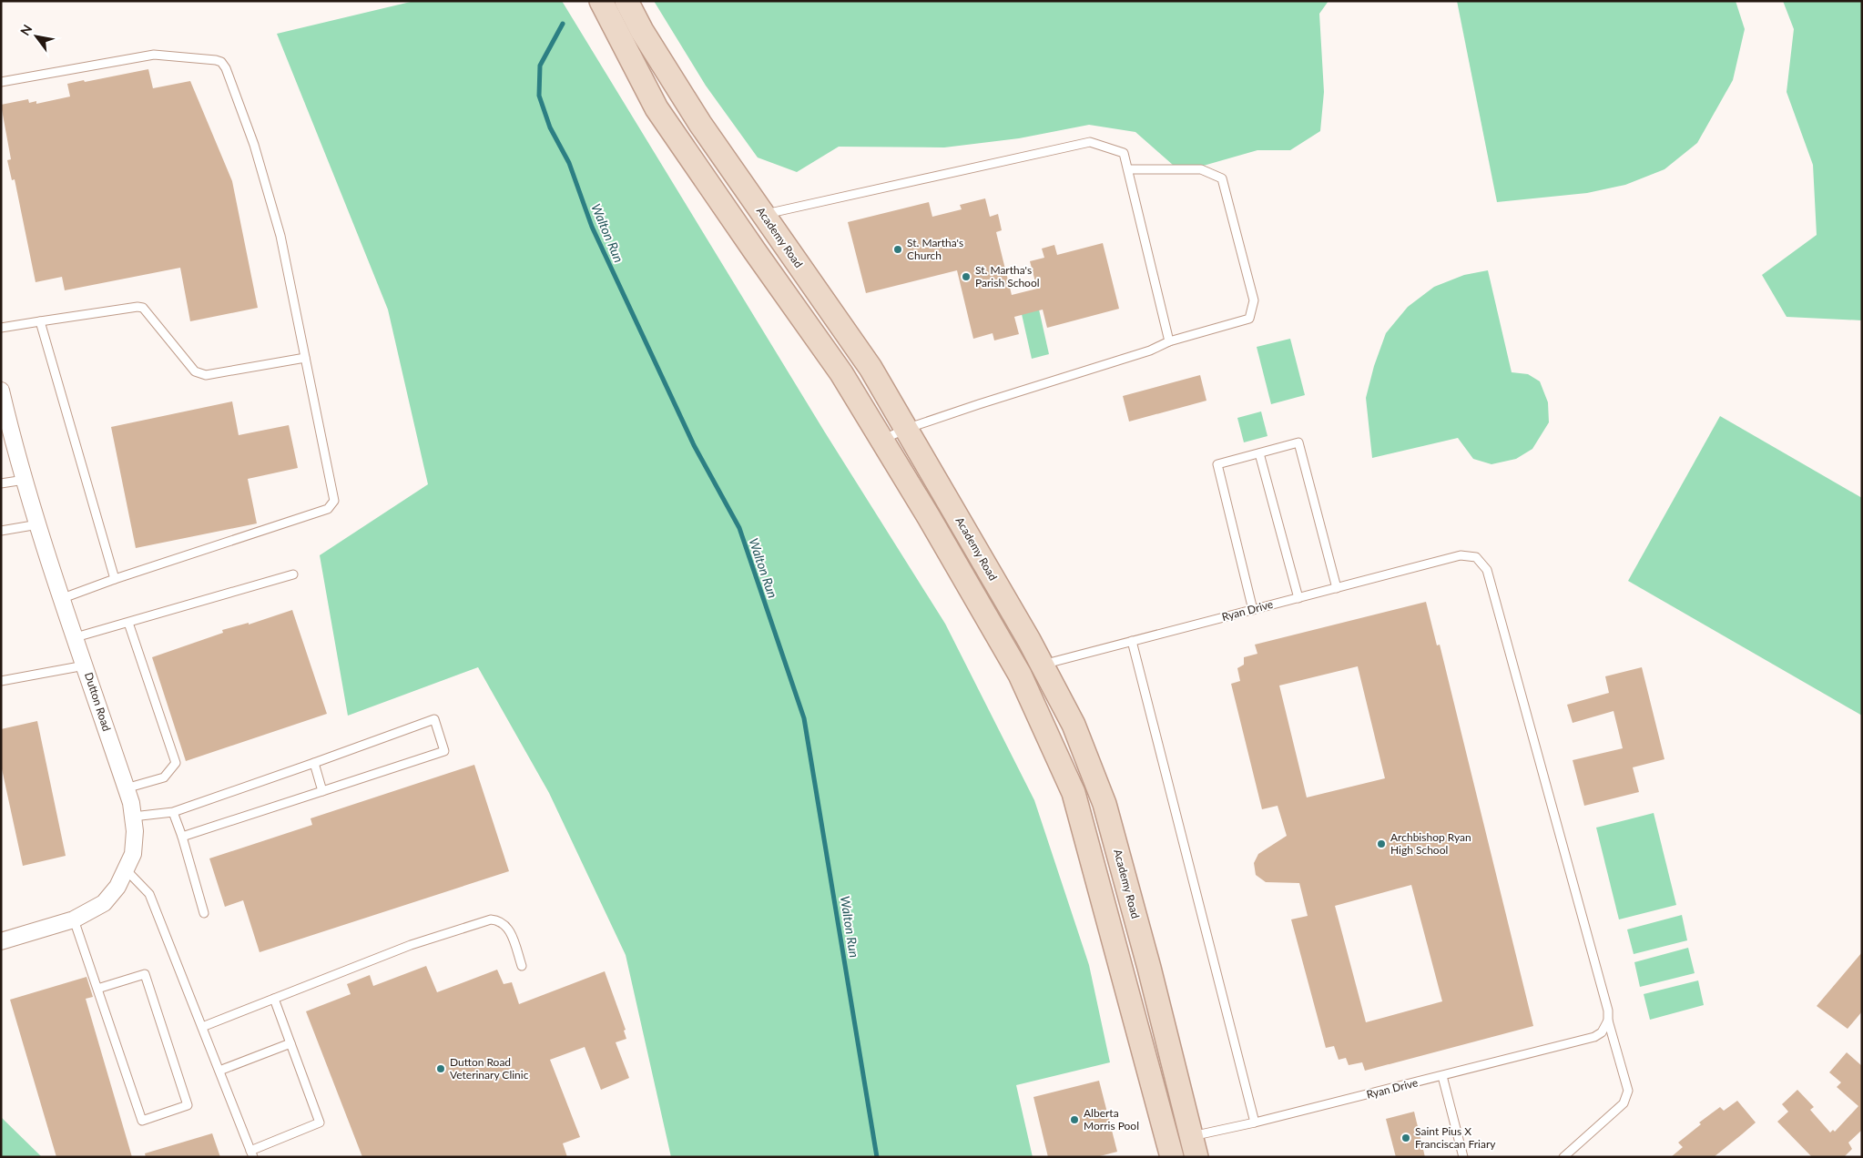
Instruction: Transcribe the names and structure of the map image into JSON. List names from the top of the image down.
{
  "streets": {
    "main road": ["Academy Road"],
    "street": ["Dutton Road"],
    "lane": ["Ryan Drive"]
  },
  "crossings": [
    ["Academy Road", "Ryan Drive"]
  ],
  "water": ["Walton Run"],
  "places": [
    "St. Martha's Church",
    "St. Martha's Parish School",
    "Archbishop Ryan High School",
    "Dutton Road Veterinary Clinic",
    "Alberta Morris Pool",
    "Saint Pius X Franciscan Friary"
  ],
  "north": "top left"
}
